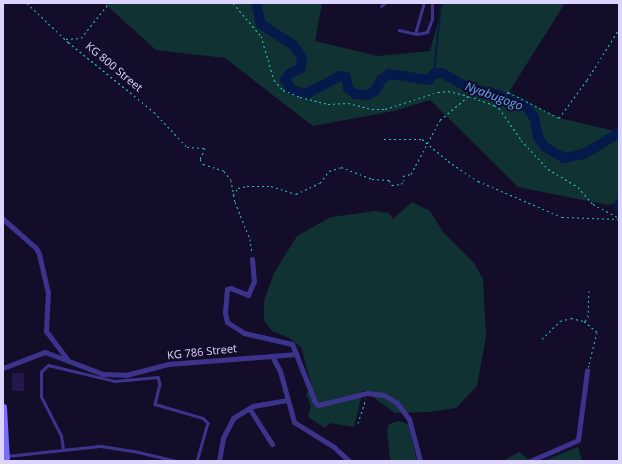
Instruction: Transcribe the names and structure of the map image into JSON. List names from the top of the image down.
{
  "streets": {
    "street": ["KG 786 Street"],
    "path": ["KG 800 Street"]
  },
  "water": ["Nyabugogo"]
}
